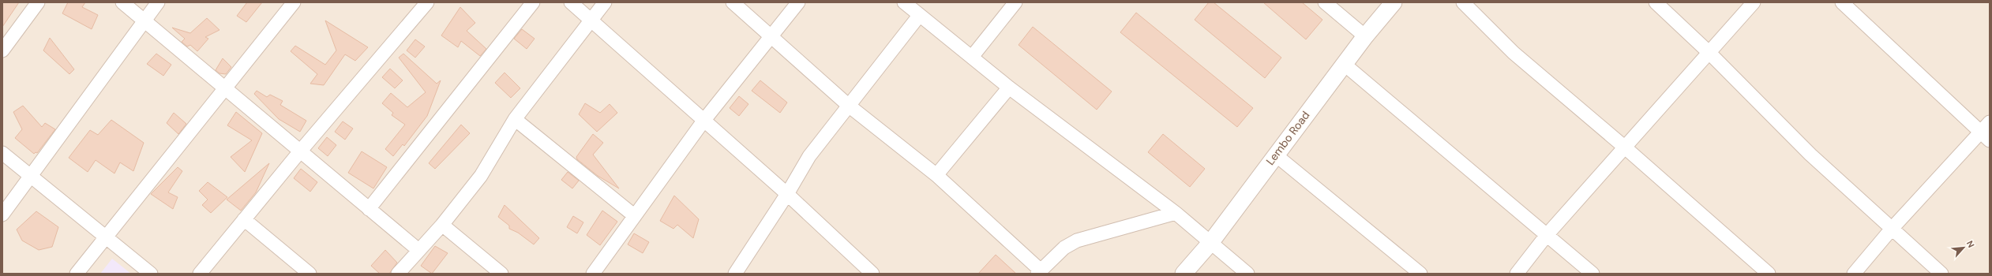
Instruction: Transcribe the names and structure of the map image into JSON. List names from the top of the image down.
{
  "streets": {
    "street": ["Lembo Road"]
  },
  "north": "top right"
}
